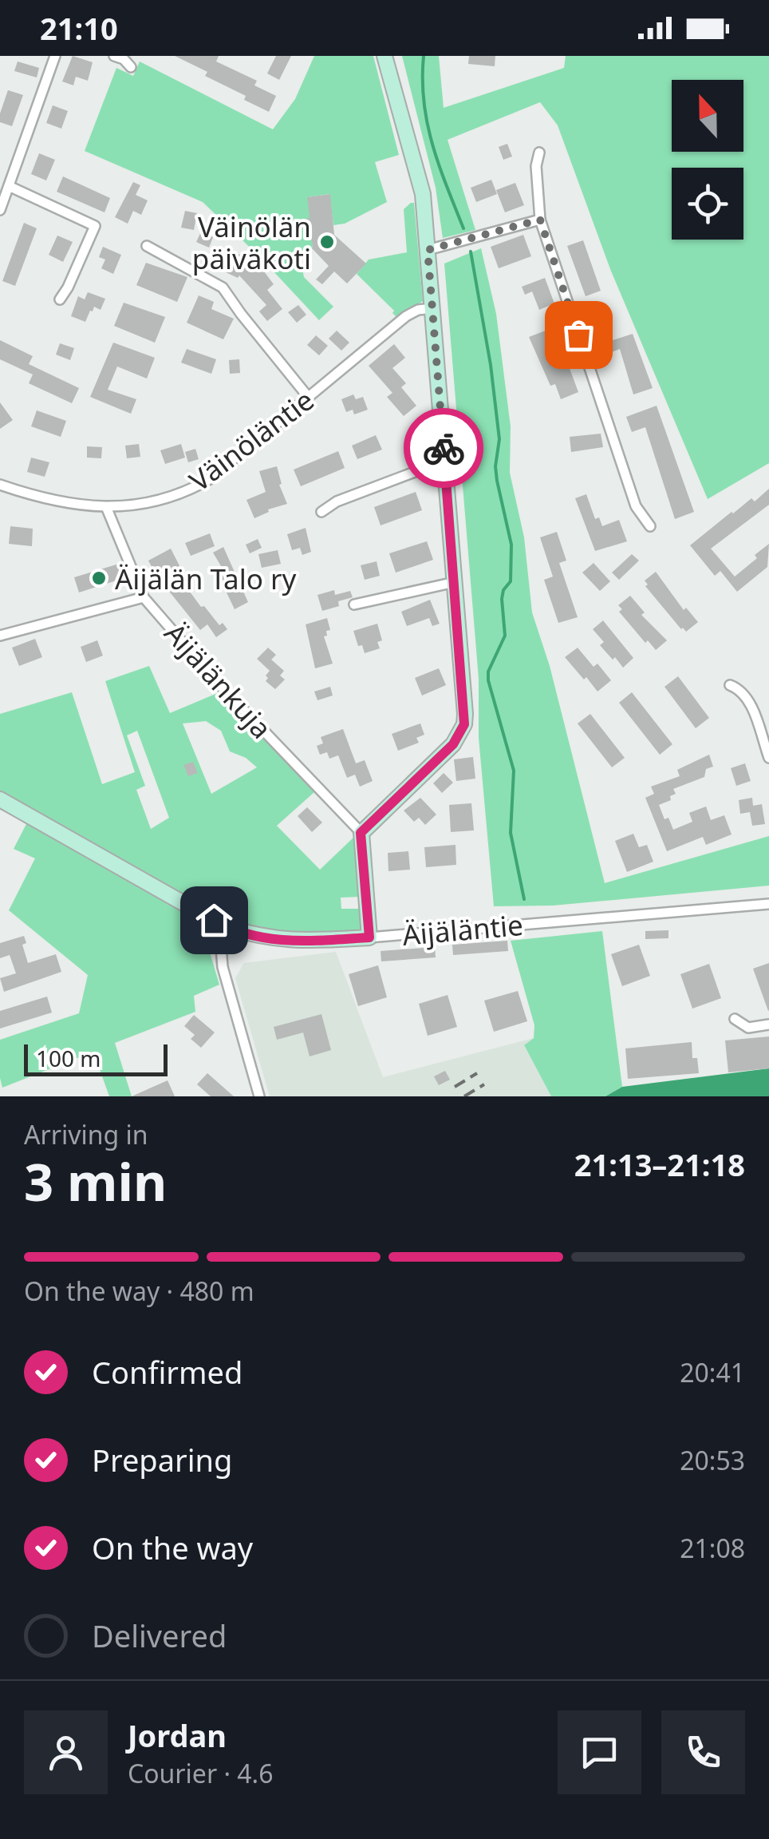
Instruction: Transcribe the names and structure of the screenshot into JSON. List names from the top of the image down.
{
  "streets": {
    "street": ["Väinöläntie", "Äijälänkuja", "Äijäläntie"]
  },
  "crossings": [
    ["Väinöläntie", "Äijälänkuja"]
  ],
  "places": ["Väinölän päiväkoti", "Äijälän Talo ry"],
  "scale_bar": "100 m",
  "north": "top",
  "page": {
    "status": "21:10",
    "scale": "100 m",
    "heading": ["3 min", "Arriving in", "21:13–21:18"],
    "panel": ["Jordan", "Courier · 4.6"],
    "bar": "On the way · 480 m",
    "list": [
      ["Confirmed", "20:41"],
      ["Preparing", "20:53"],
      ["On the way", "21:08"],
      "Delivered"
    ]
  }
}
